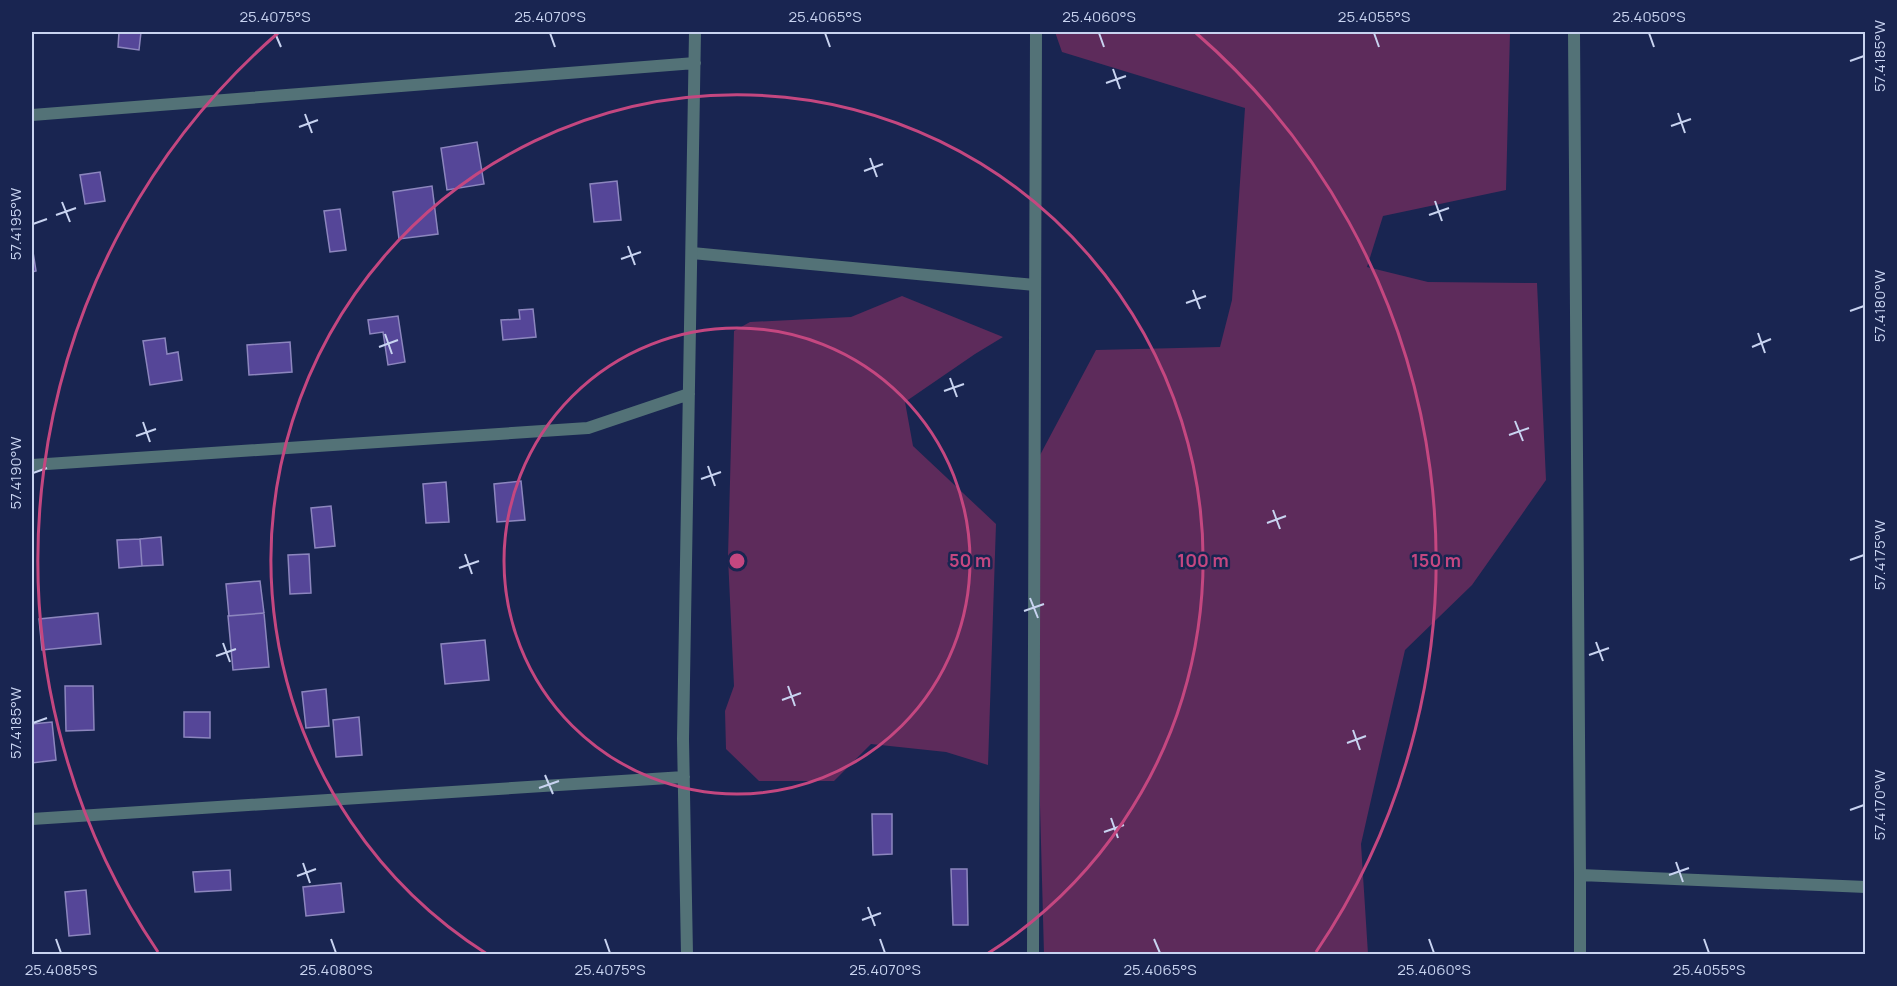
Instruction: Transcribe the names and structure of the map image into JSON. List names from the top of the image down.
{
  "coordinates": [
    "25.4075°S",
    "25.4070°S",
    "25.4065°S",
    "25.4060°S",
    "25.4055°S",
    "25.4050°S",
    "57.4185°W",
    "57.4195°W",
    "57.4180°W",
    "57.4190°W",
    "57.4175°W",
    "57.4170°W",
    "25.4085°S",
    "25.4080°S"
  ],
  "rings": ["50 m", "100 m", "150 m"]
}
